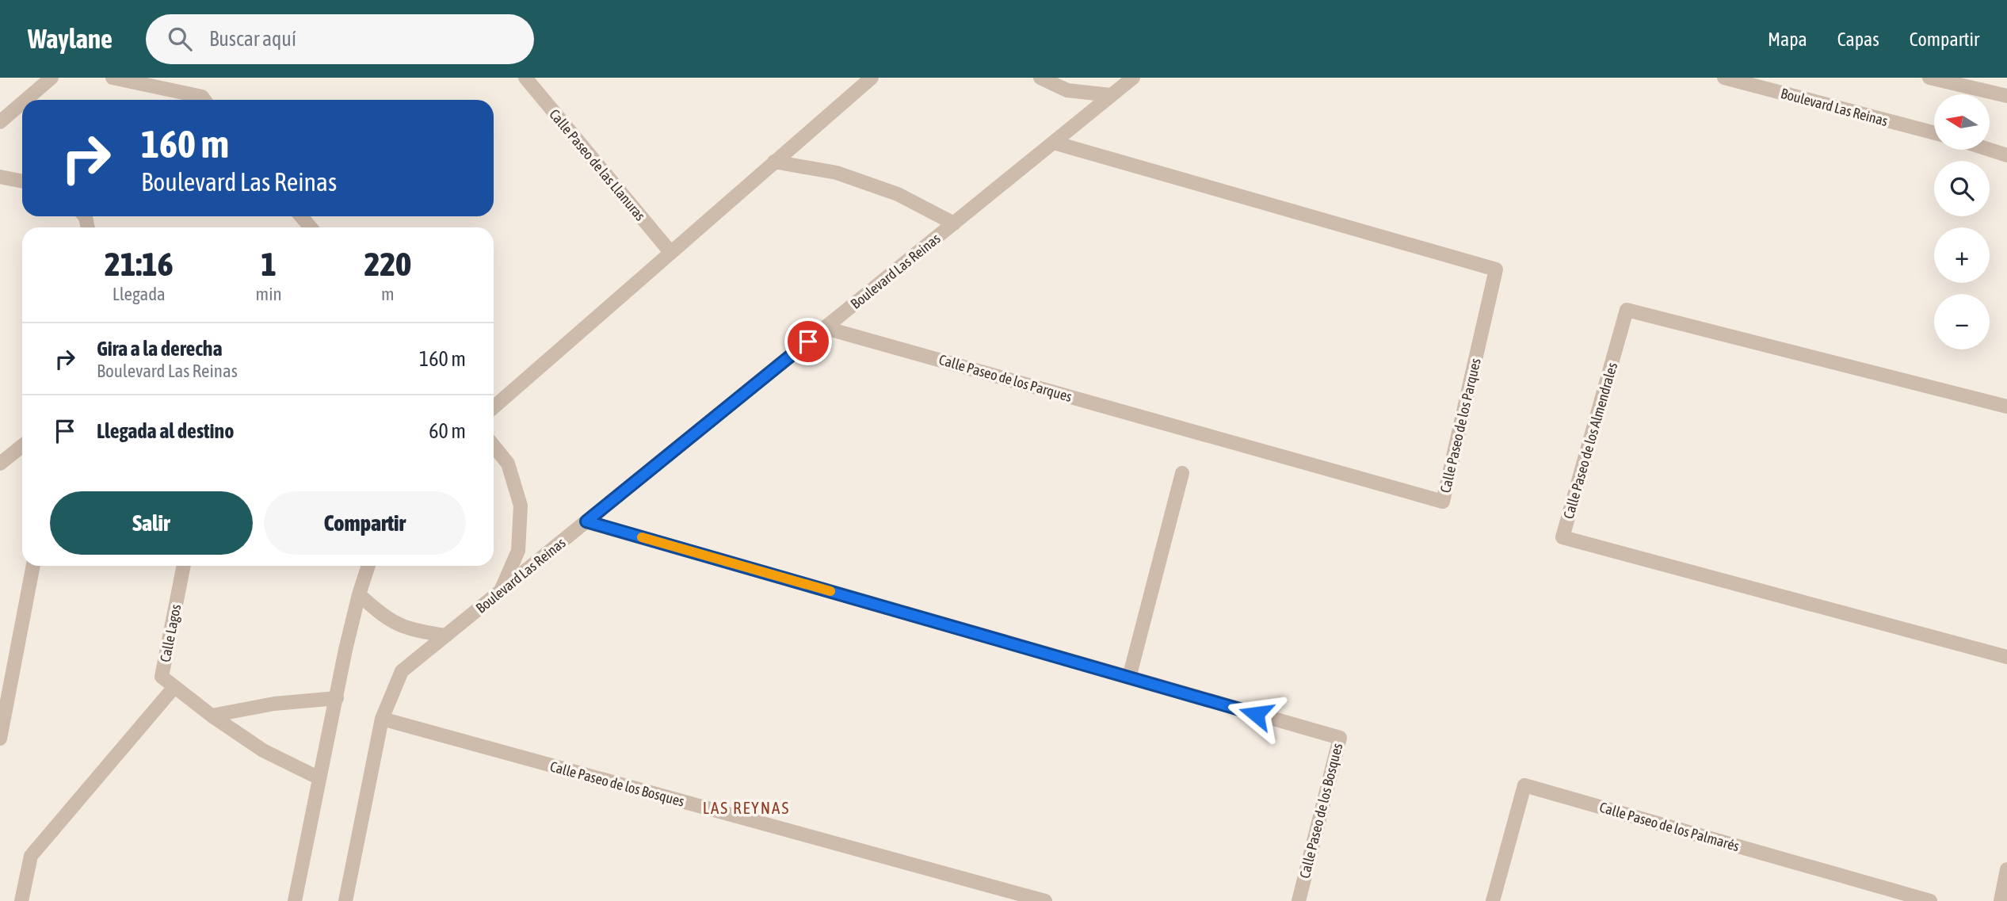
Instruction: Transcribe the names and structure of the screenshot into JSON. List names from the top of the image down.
{
  "streets": {
    "street": [
      "Boulevard Las Reinas",
      "Calle Paseo de las Llanuras",
      "Calle Paseo de los Parques",
      "Calle Paseo de los Almendrales",
      "Calle Lagos",
      "Calle Paseo de los Bosques",
      "Calle Paseo de los Palmarés"
    ]
  },
  "crossings": [
    ["Boulevard Las Reinas", "Calle Paseo de los Parques"],
    ["Boulevard Las Reinas", "Calle Paseo de los Bosques"]
  ],
  "districts": ["LAS REYNAS"],
  "north": "left",
  "page": {
    "header": "Waylane",
    "search": "Buscar aquí",
    "nav": ["Mapa", "Capas", "Compartir"],
    "map_buttons": ["+", "−"],
    "turn": ["160 m", "Boulevard Las Reinas"],
    "eta": [
      "21:16",
      "Llegada",
      "1",
      "min",
      "220",
      "m"
    ],
    "list": [
      {
        "name": "Gira a la derecha",
        "note": "Boulevard Las Reinas",
        "value": "160 m"
      },
      {
        "name": "Llegada al destino",
        "value": "60 m"
      }
    ],
    "buttons": ["Salir", "Compartir"]
  }
}
